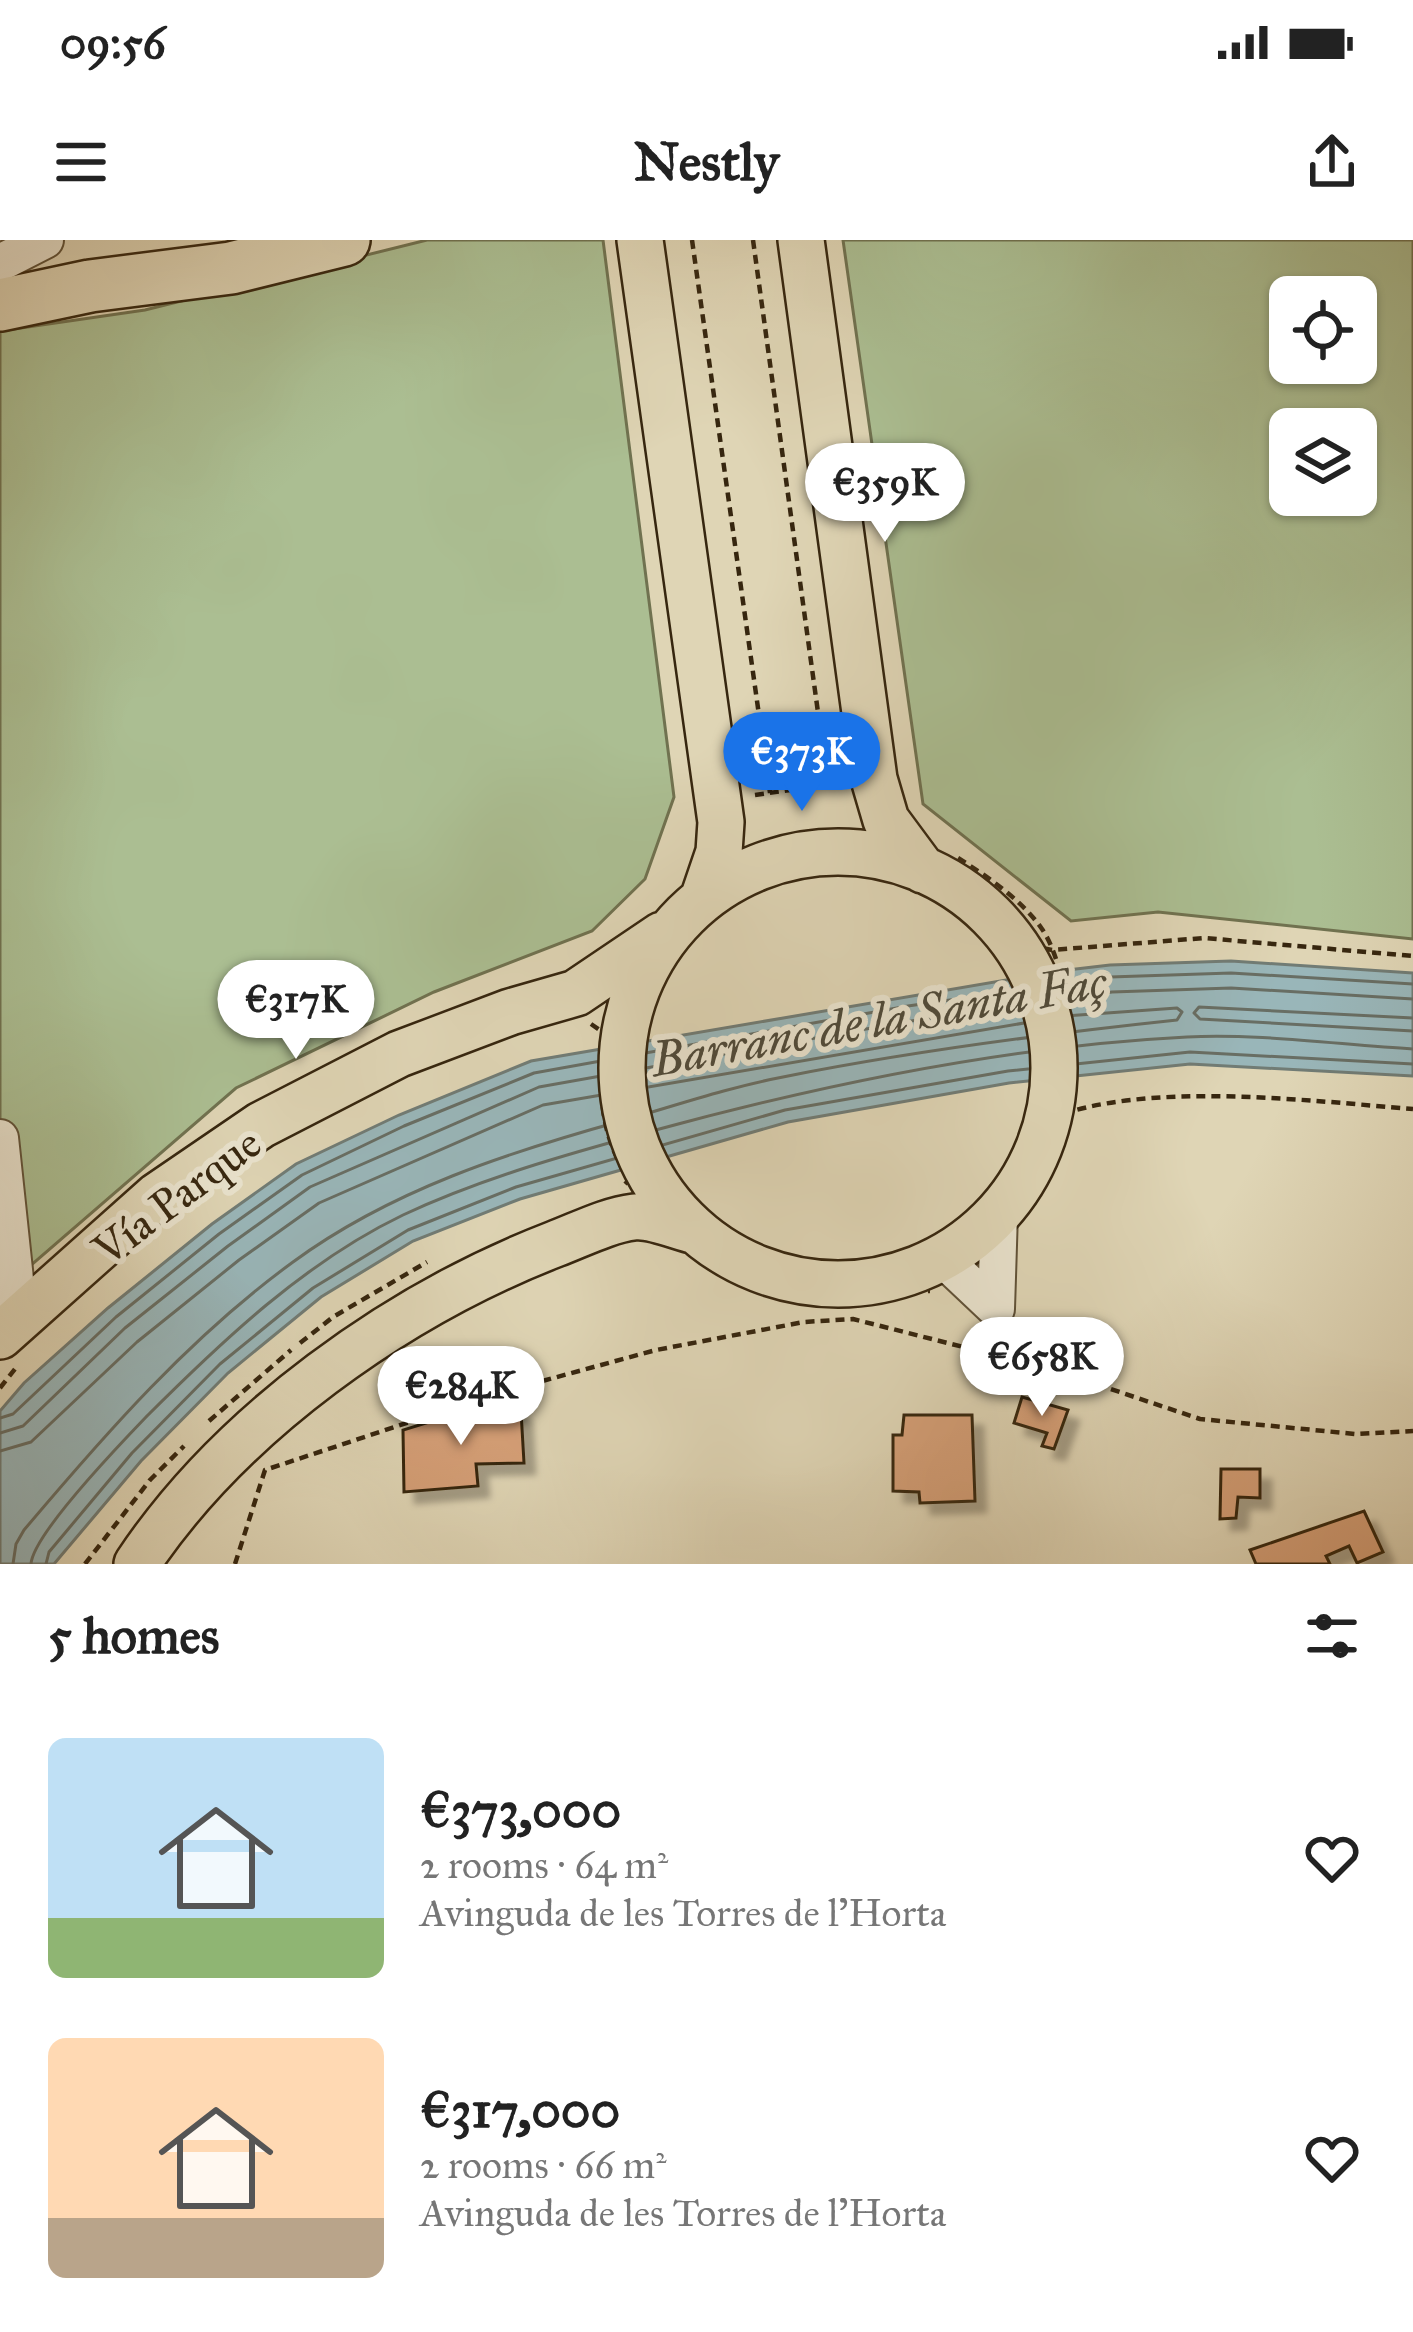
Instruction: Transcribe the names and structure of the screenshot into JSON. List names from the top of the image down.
{
  "water": ["Barranc de la Santa Faç"],
  "page": {
    "status": "09:56",
    "header": "Nestly",
    "price": [
      "€359K",
      "€373K",
      "€317K",
      "€658K",
      "€284K"
    ],
    "heading": "5 homes",
    "list": [
      {
        "name": "€373,000",
        "note": "2 rooms · 64 m² · Avinguda de les Torres de l'Horta"
      },
      {
        "name": "€317,000",
        "note": "2 rooms · 66 m² · Avinguda de les Torres de l'Horta"
      }
    ]
  }
}
